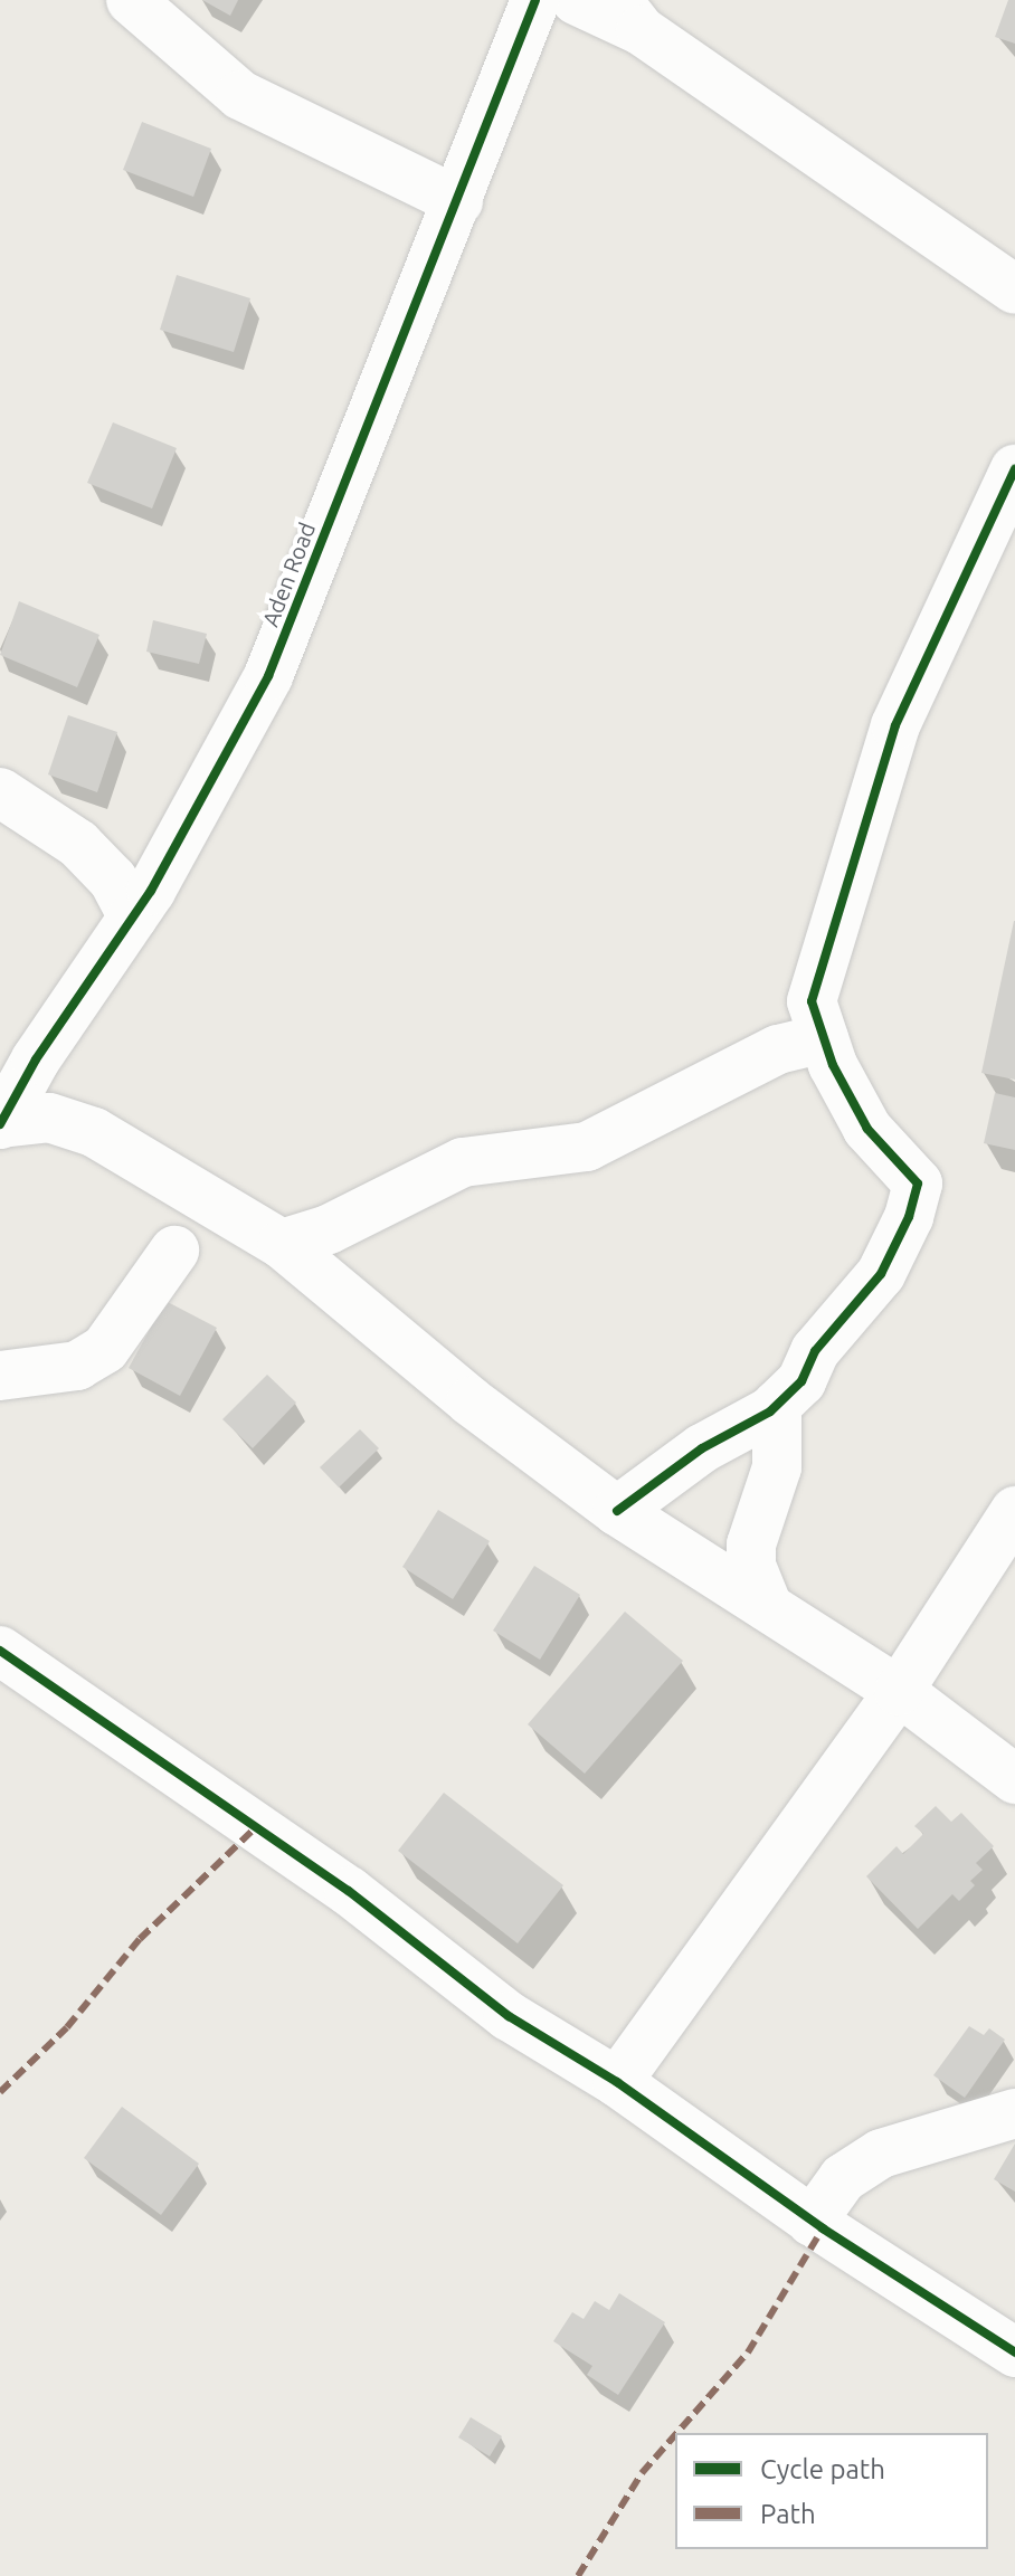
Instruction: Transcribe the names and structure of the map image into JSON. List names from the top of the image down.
{
  "streets": {
    "street": ["Aden Road"]
  },
  "legend": ["Cycle path", "Path"]
}
